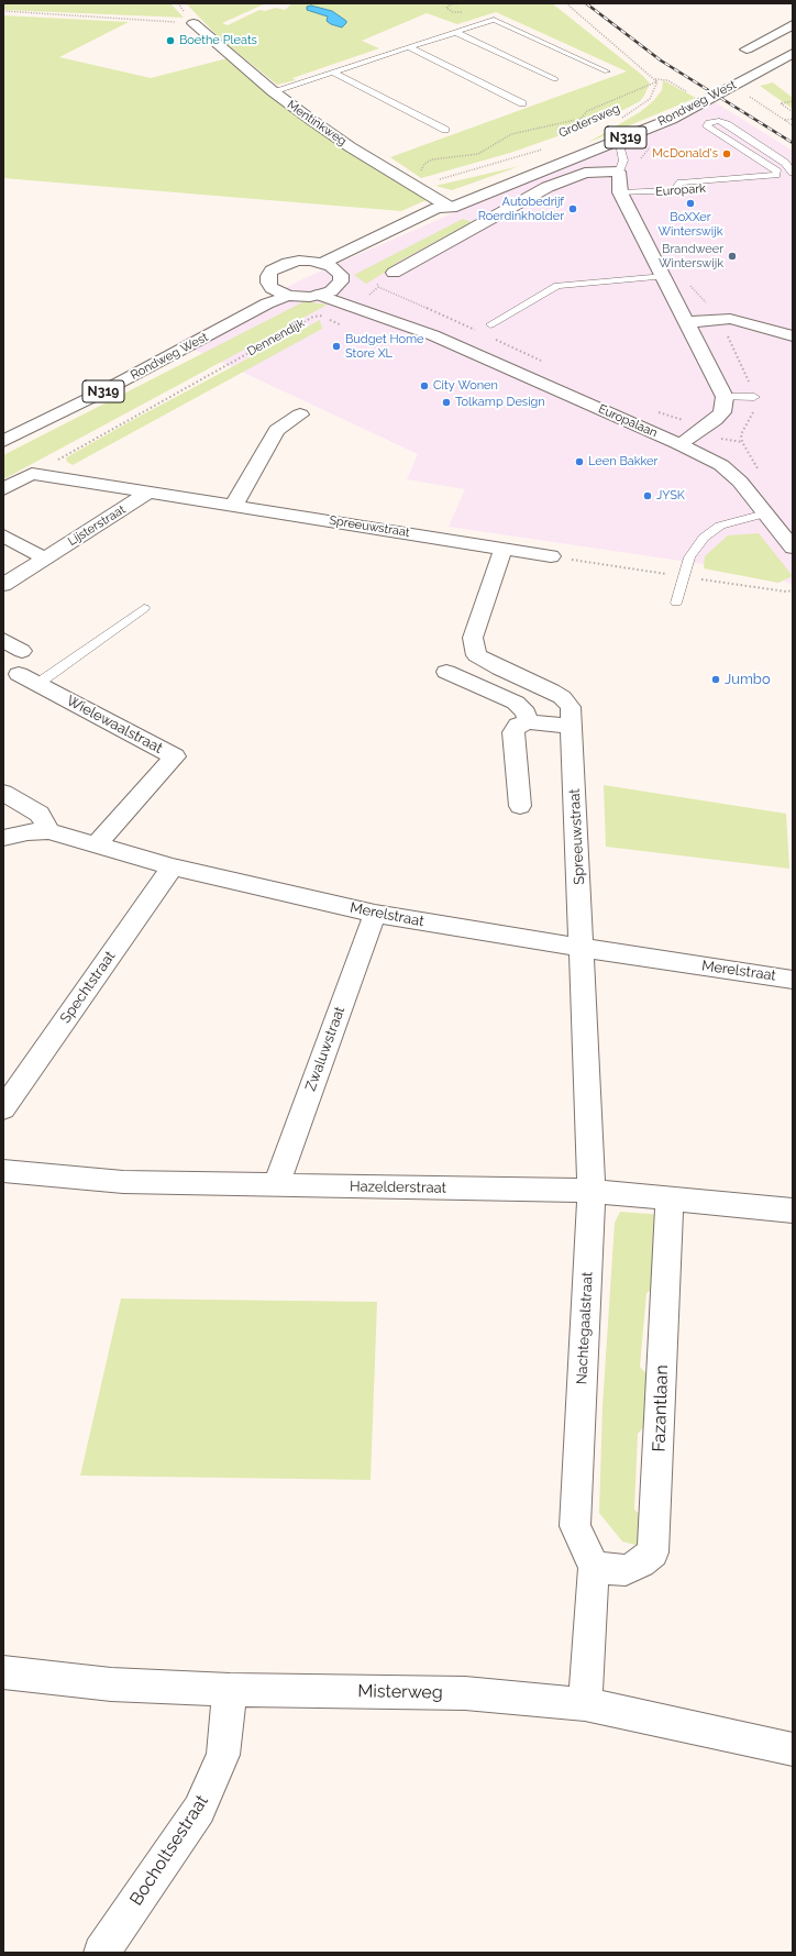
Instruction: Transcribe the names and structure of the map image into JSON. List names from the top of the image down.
{
  "streets": {
    "street": [
      "Rondweg West",
      "Mentinkweg",
      "N319",
      "Europalaan",
      "Lijsterstraat",
      "Spreeuwstraat",
      "Wielewaalstraat",
      "Merelstraat",
      "Spechtstraat",
      "Zwaluwstraat",
      "Hazelderstraat",
      "Nachtegaalstraat",
      "Fazantlaan",
      "Misterweg",
      "Bocholtsestraat"
    ],
    "lane": ["Europark"],
    "path": ["Grotersweg", "Dennendijk"]
  },
  "crossings": [
    ["Rondweg West", "Mentinkweg"],
    ["Rondweg West", "N319"],
    ["N319", "Europalaan"],
    ["Dennendijk", "Europalaan"],
    ["Dennendijk", "Spreeuwstraat"],
    ["Lijsterstraat", "Spreeuwstraat"],
    ["Spreeuwstraat", "Merelstraat"],
    ["Spreeuwstraat", "Nachtegaalstraat"],
    ["Wielewaalstraat", "Merelstraat"],
    ["Merelstraat", "Spechtstraat"],
    ["Merelstraat", "Zwaluwstraat"],
    ["Merelstraat", "Nachtegaalstraat"],
    ["Zwaluwstraat", "Hazelderstraat"],
    ["Hazelderstraat", "Nachtegaalstraat"],
    ["Hazelderstraat", "Fazantlaan"],
    ["Nachtegaalstraat", "Fazantlaan"],
    ["Nachtegaalstraat", "Misterweg"],
    ["Misterweg", "Bocholtsestraat"]
  ],
  "places": [
    "Boethe Pleats",
    "McDonald's",
    "BoXXer Winterswijk",
    "Autobedrijf Roerdinkholder",
    "Brandweer Winterswijk",
    "Budget Home Store XL",
    "City Wonen",
    "Tolkamp Design",
    "Leen Bakker",
    "JYSK",
    "Jumbo"
  ]
}
